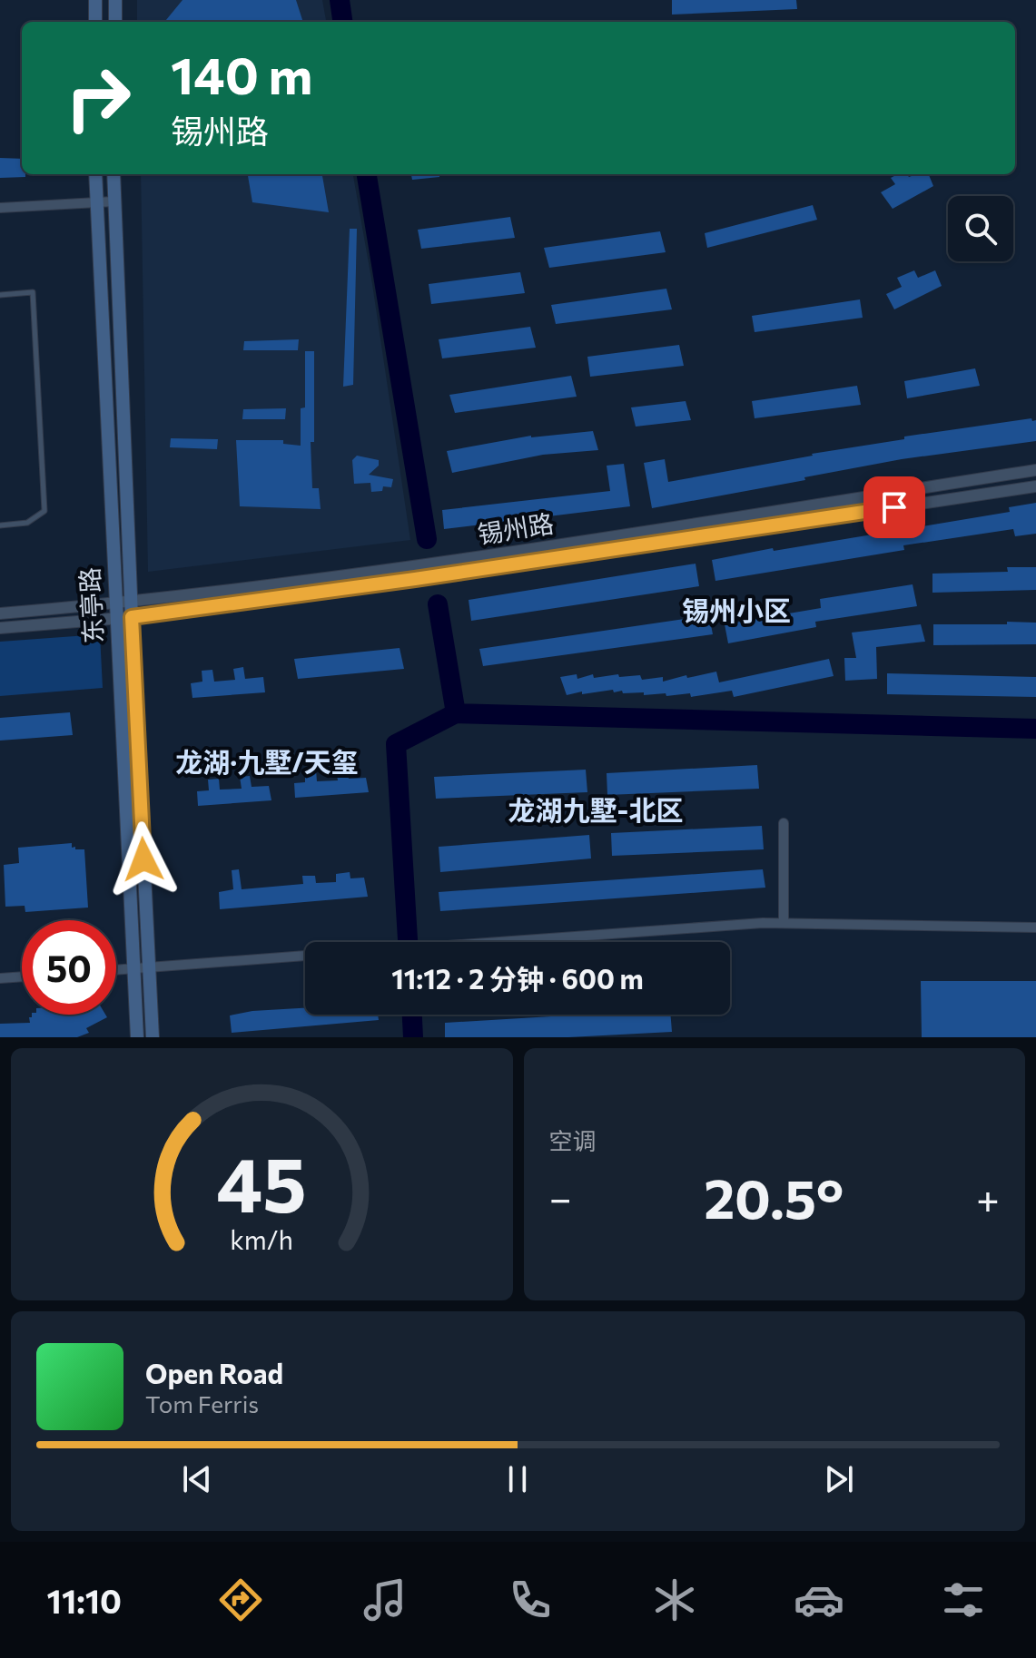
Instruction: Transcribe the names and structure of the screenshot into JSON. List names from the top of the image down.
{
  "streets": {
    "main road": ["东亭路"],
    "street": ["锡州路"]
  },
  "crossings": [
    ["锡州路", "东亭路"]
  ],
  "districts": ["锡州小区", "龙湖·九墅/天玺", "龙湖九墅-北区"],
  "page": {
    "turn": ["140 m", "锡州路"],
    "limit": "50",
    "trip": "11:12 · 2 分钟 · 600 m",
    "tile": "空调",
    "heat": ["−", "20.5°", "+"],
    "song": ["Open Road", "Tom Ferris"],
    "tabs": "11:10",
    "gauge": ["45", "km/h"]
  }
}
